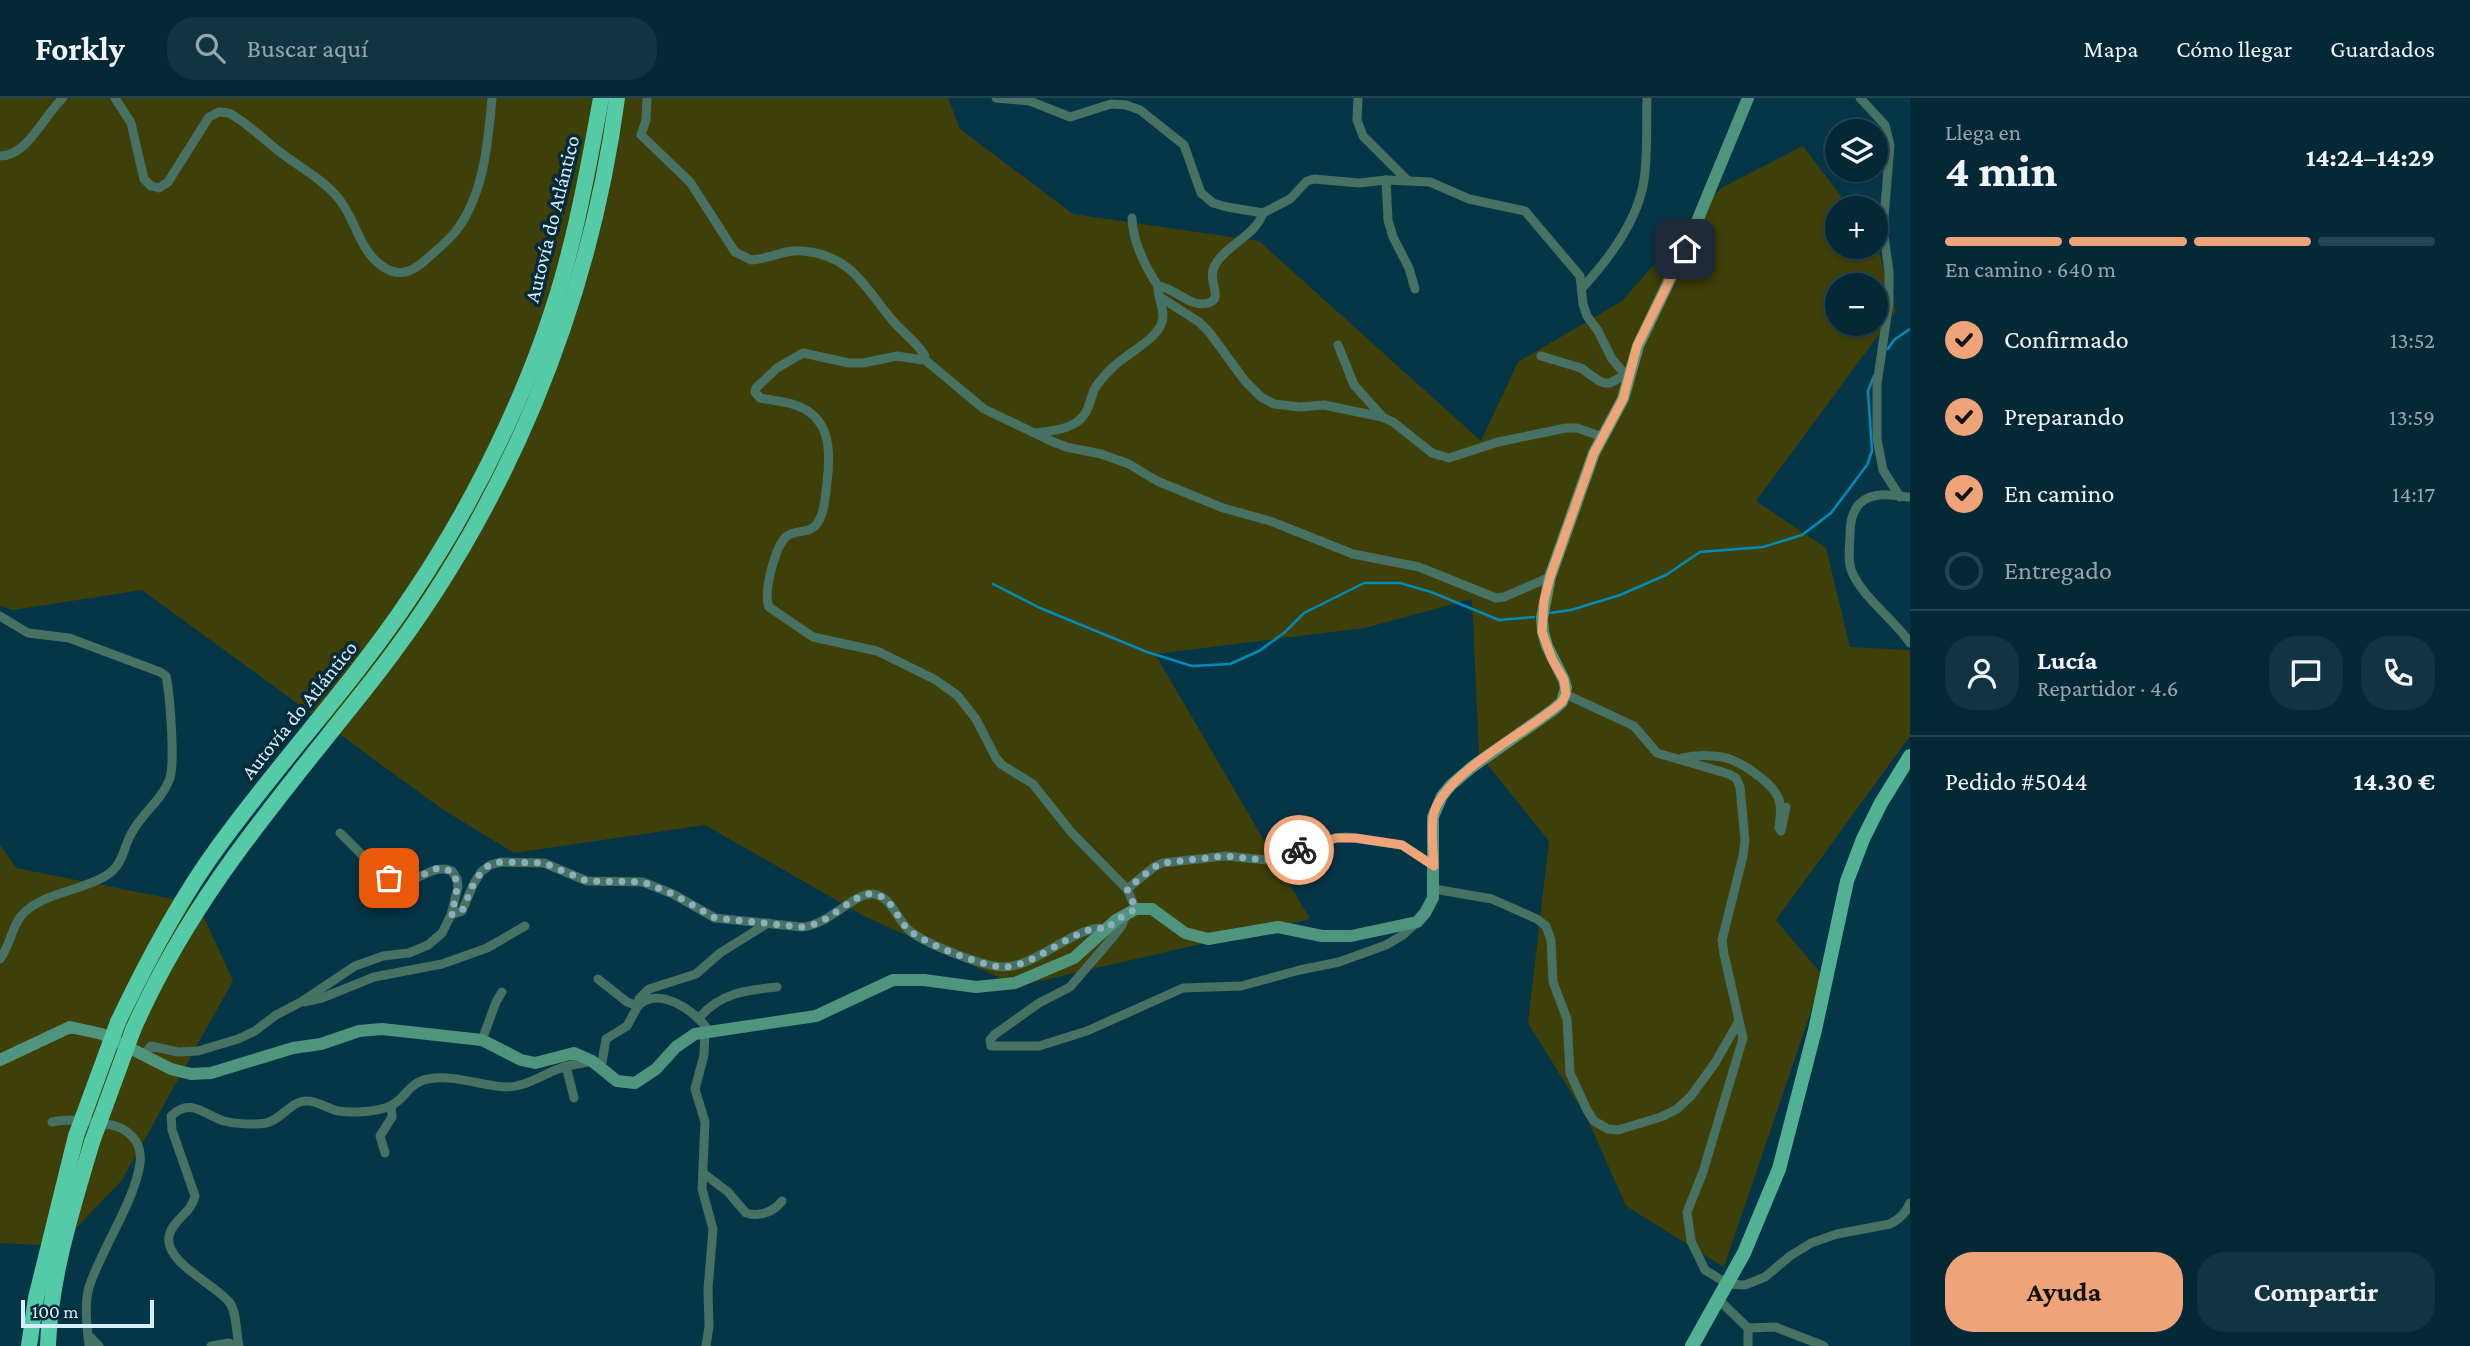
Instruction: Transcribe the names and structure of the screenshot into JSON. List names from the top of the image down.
{
  "streets": {
    "highway": ["Autovía do Atlántico"]
  },
  "scale_bar": "100 m",
  "page": {
    "header": "Forkly",
    "search": "Buscar aquí",
    "nav": ["Mapa", "Cómo llegar", "Guardados"],
    "heading": ["4 min", "Llega en", "14:24–14:29"],
    "panel": [
      "Lucía",
      "Repartidor · 4.6",
      "Pedido #5044",
      "14.30 €"
    ],
    "map_buttons": ["+", "−"],
    "bar": "En camino · 640 m",
    "list": [
      ["Confirmado", "13:52"],
      ["Preparando", "13:59"],
      ["En camino", "14:17"],
      "Entregado"
    ],
    "buttons": ["Ayuda", "Compartir"],
    "scale": "100 m"
  }
}
